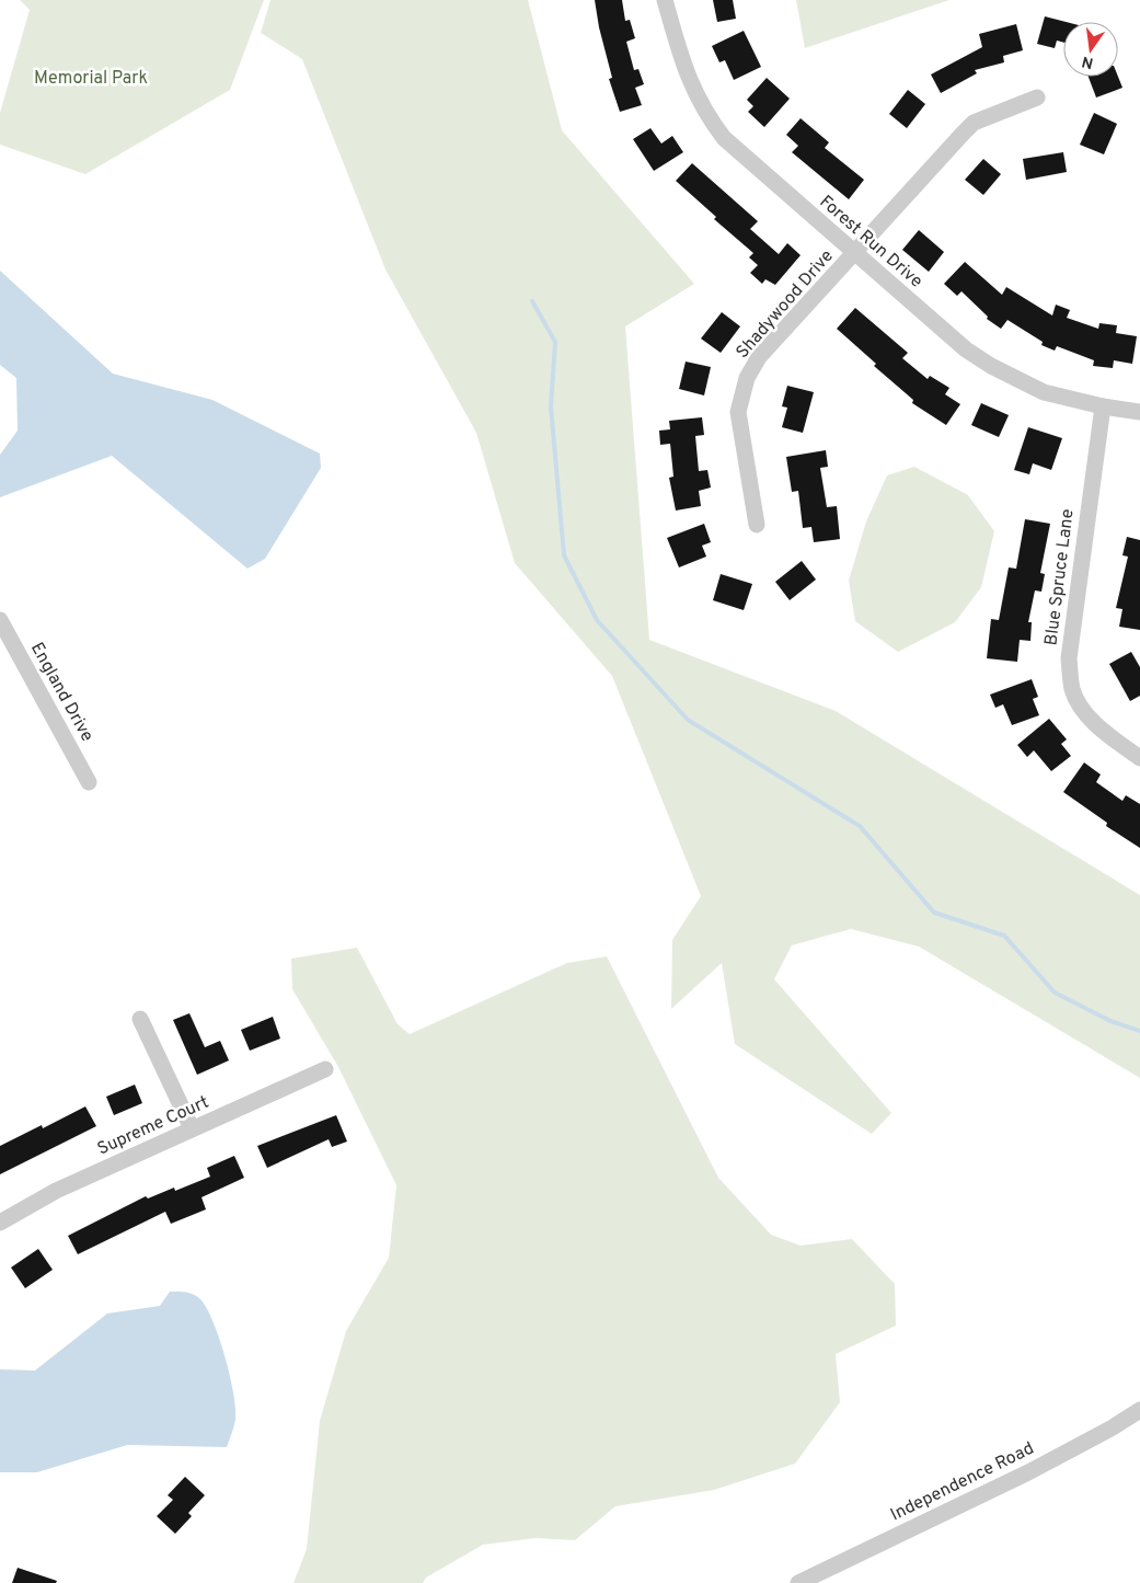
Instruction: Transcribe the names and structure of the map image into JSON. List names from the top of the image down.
{
  "streets": {
    "street": [
      "Forest Run Drive",
      "Shadywood Drive",
      "Blue Spruce Lane",
      "England Drive",
      "Supreme Court",
      "Independence Road"
    ]
  },
  "crossings": [
    ["Forest Run Drive", "Shadywood Drive"],
    ["Forest Run Drive", "Blue Spruce Lane"]
  ],
  "parks": ["Memorial Park"],
  "north": "bottom"
}
